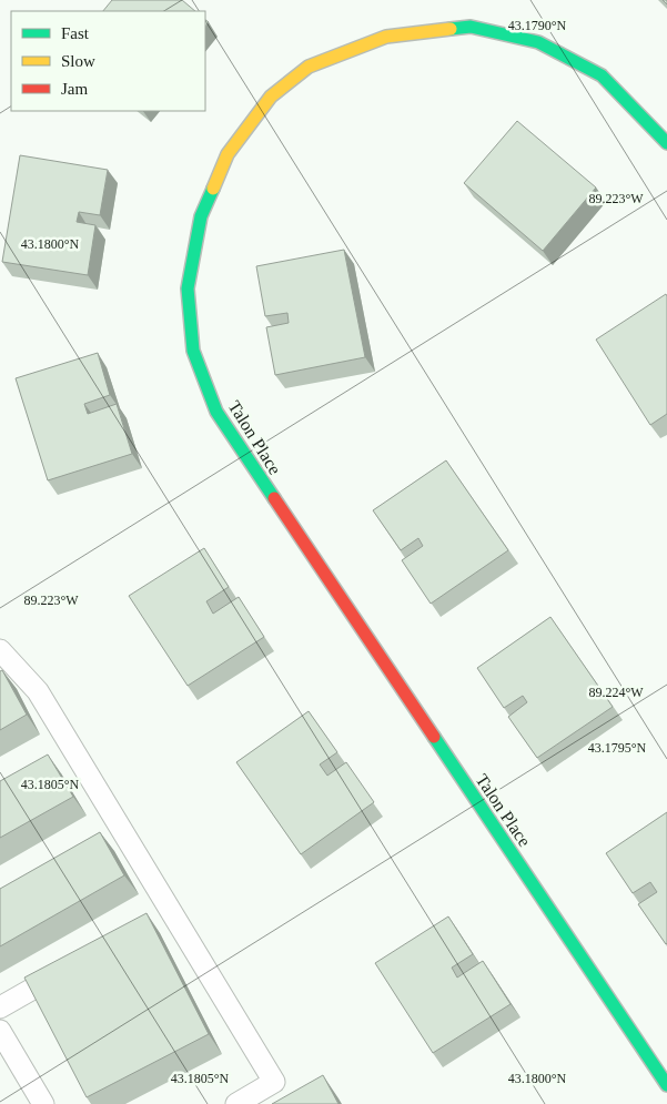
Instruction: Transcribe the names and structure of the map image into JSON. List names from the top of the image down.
{
  "streets": {
    "street": ["Talon Place"]
  },
  "legend": ["Fast", "Slow", "Jam"],
  "coordinates": [
    "43.1790°N",
    "89.223°W",
    "43.1800°N",
    "89.224°W",
    "43.1795°N",
    "43.1805°N"
  ]
}
